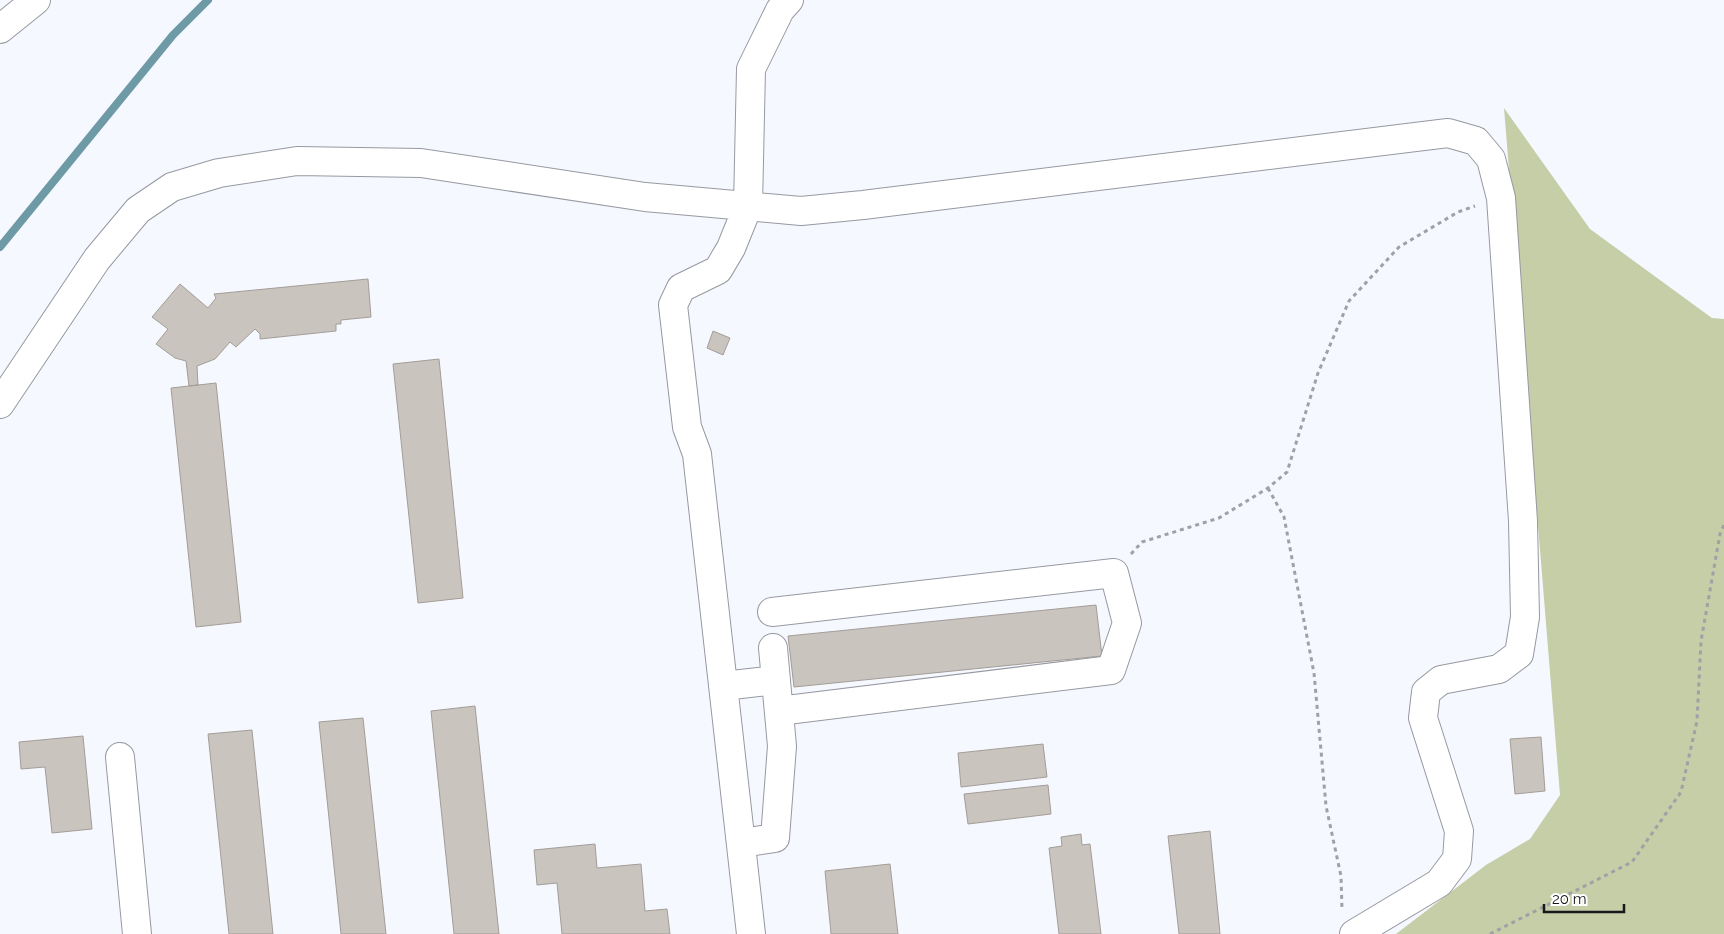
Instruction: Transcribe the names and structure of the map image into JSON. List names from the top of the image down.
{
  "scale_bar": "20 m"
}
